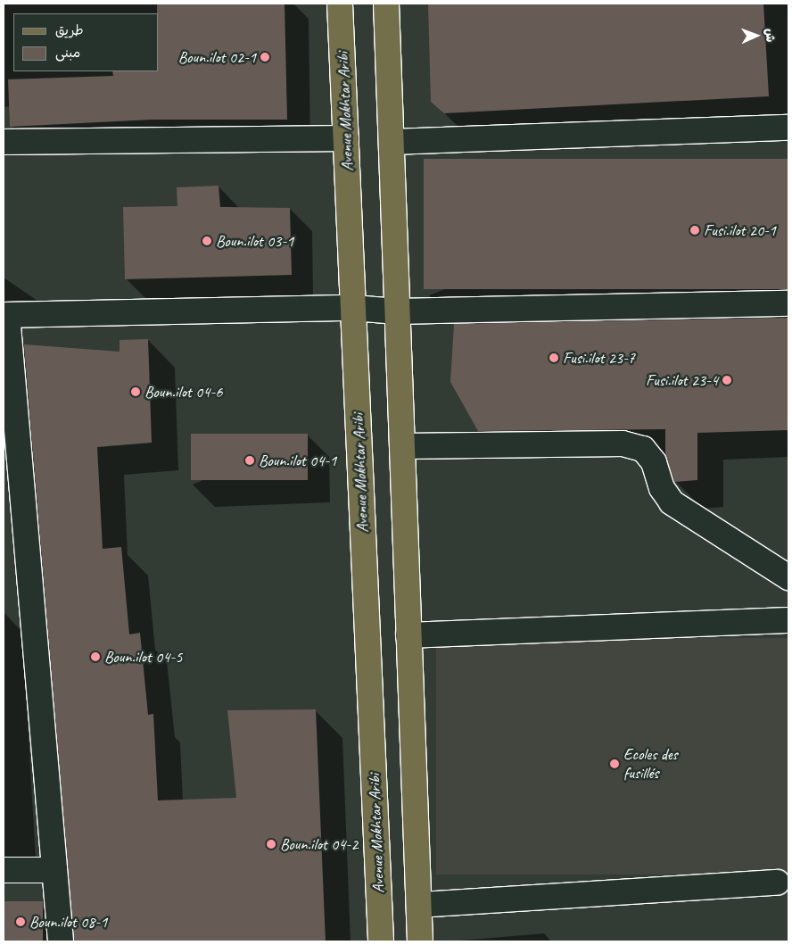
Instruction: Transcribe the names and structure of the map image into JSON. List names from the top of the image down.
{
  "streets": {
    "main road": ["Avenue Mokhtar Aribi"]
  },
  "places": [
    "Boun.ilot 02-1",
    "Fusi.ilot 20-1",
    "Boun.ilot 03-1",
    "Fusi.ilot 23-7",
    "Fusi.ilot 23-4",
    "Boun.ilot 04-6",
    "Boun.ilot 04-1",
    "Boun.ilot 04-5",
    "Ecoles des fusillés",
    "Boun.ilot 04-2",
    "Boun.ilot 08-1"
  ],
  "legend": ["طريق", "مبنى"],
  "north": "right"
}
